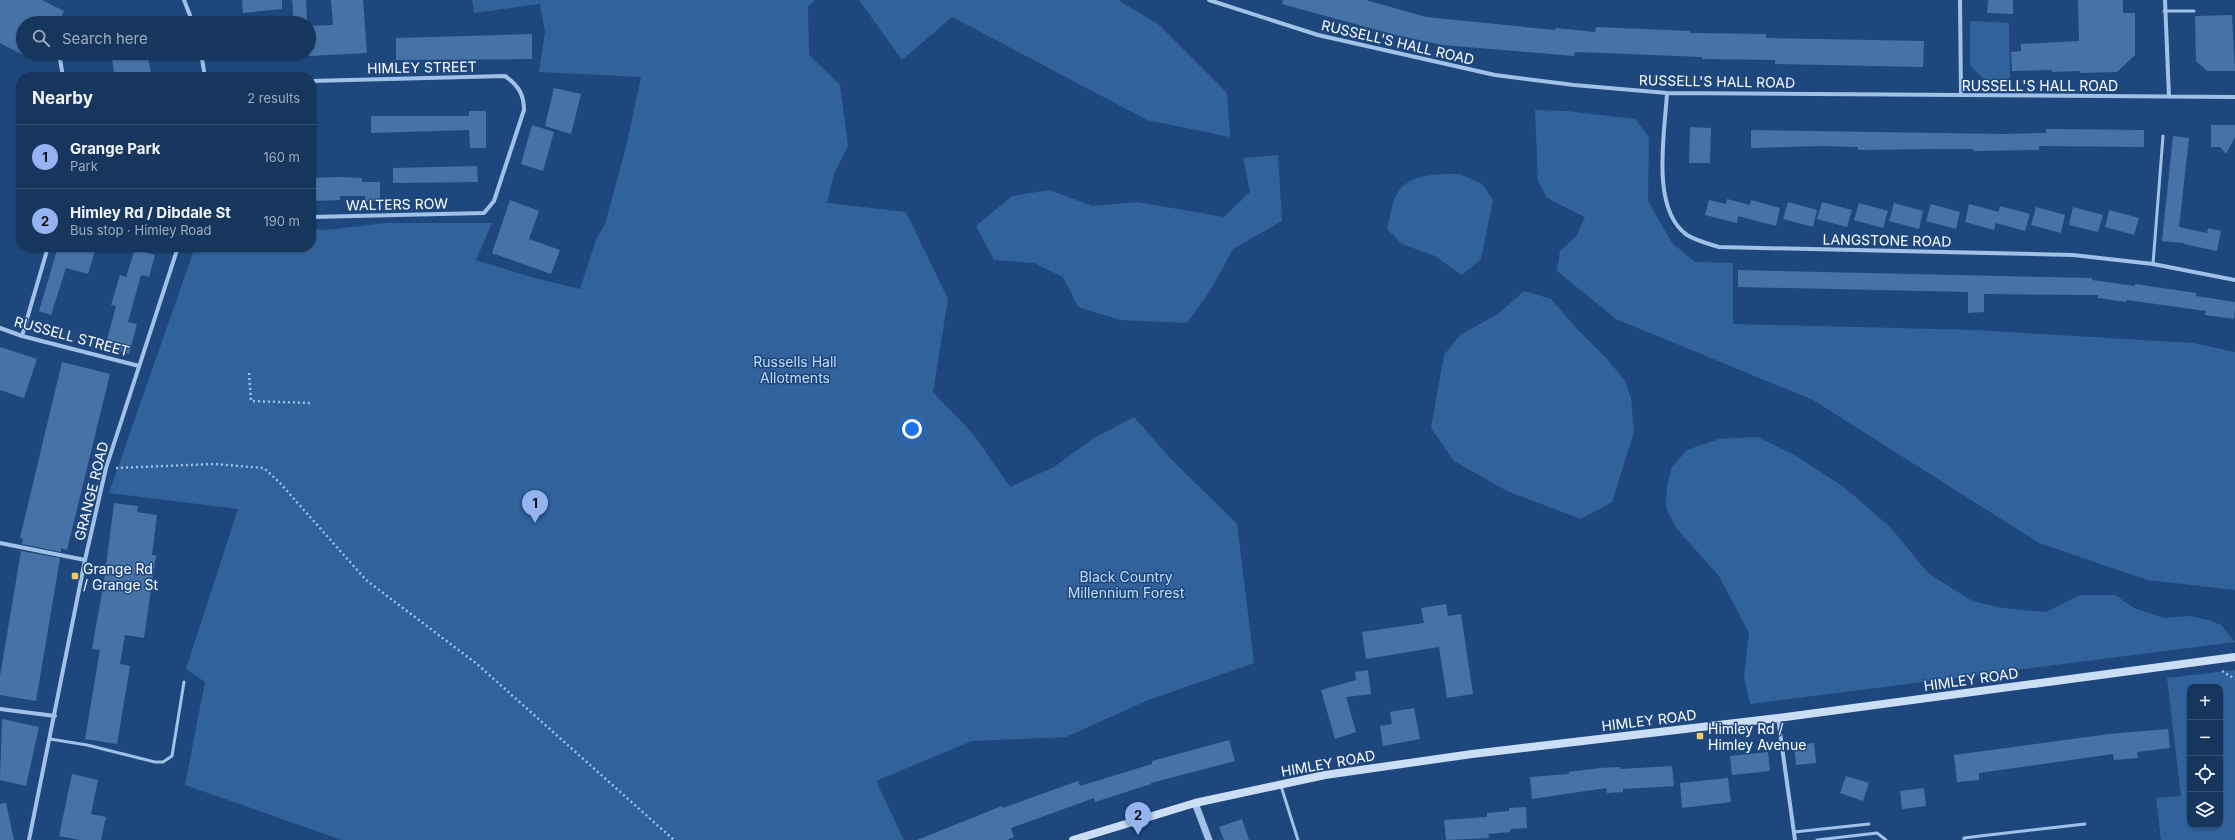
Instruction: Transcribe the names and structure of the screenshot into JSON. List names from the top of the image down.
{
  "streets": {
    "main road": ["HIMLEY ROAD"],
    "street": [
      "RUSSELL'S HALL ROAD",
      "HIMLEY STREET",
      "WALTERS ROW",
      "LANGSTONE ROAD",
      "RUSSELL STREET",
      "GRANGE ROAD"
    ]
  },
  "crossings": [
    ["RUSSELL'S HALL ROAD", "LANGSTONE ROAD"],
    ["HIMLEY STREET", "WALTERS ROW"],
    ["RUSSELL STREET", "GRANGE ROAD"]
  ],
  "parks": ["Russells Hall Allotments", "Black Country Millennium Forest"],
  "places": {
    "transit": ["Grange Rd / Grange St", "Himley Rd / Himley Avenue"]
  },
  "page": {
    "search": "Search here",
    "heading": ["Nearby", "2 results"],
    "list": [
      {
        "mark": "1",
        "name": "Grange Park",
        "note": "Park",
        "value": "160 m"
      },
      {
        "mark": "2",
        "name": "Himley Rd / Dibdale St",
        "note": "Bus stop · Himley Road",
        "value": "190 m"
      }
    ],
    "pins": ["1", "2"],
    "map_buttons": ["+", "−"]
  }
}
